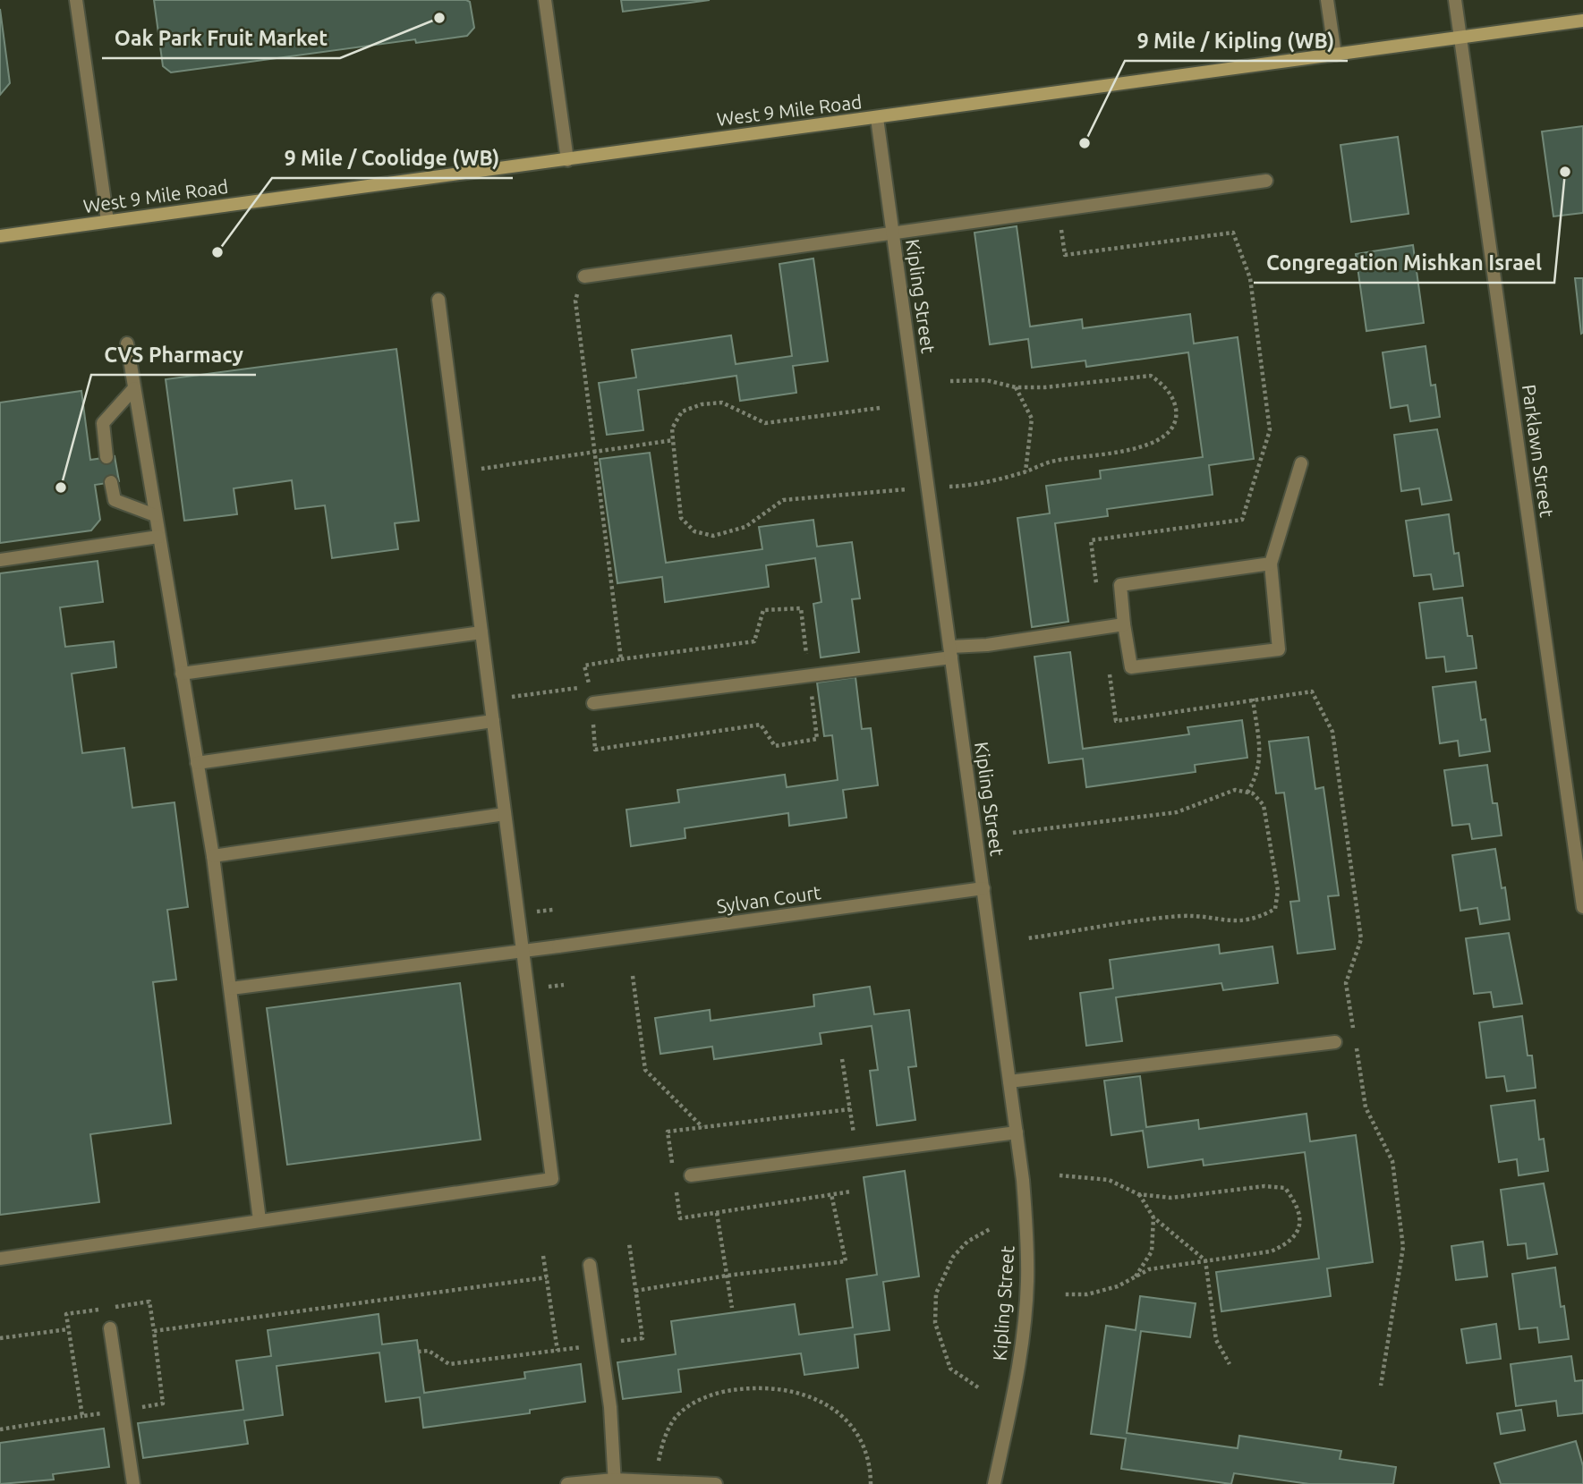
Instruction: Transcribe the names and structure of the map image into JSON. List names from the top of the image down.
{
  "streets": {
    "main road": ["West 9 Mile Road"],
    "street": ["Kipling Street", "Parklawn Street", "Sylvan Court"]
  },
  "crossings": [
    ["West 9 Mile Road", "Kipling Street"],
    ["West 9 Mile Road", "Parklawn Street"],
    ["Kipling Street", "Sylvan Court"]
  ],
  "places": [
    "Oak Park Fruit Market",
    "9 Mile / Kipling (WB)",
    "Congregation Mishkan Israel",
    "9 Mile / Coolidge (WB)",
    "CVS Pharmacy"
  ]
}
